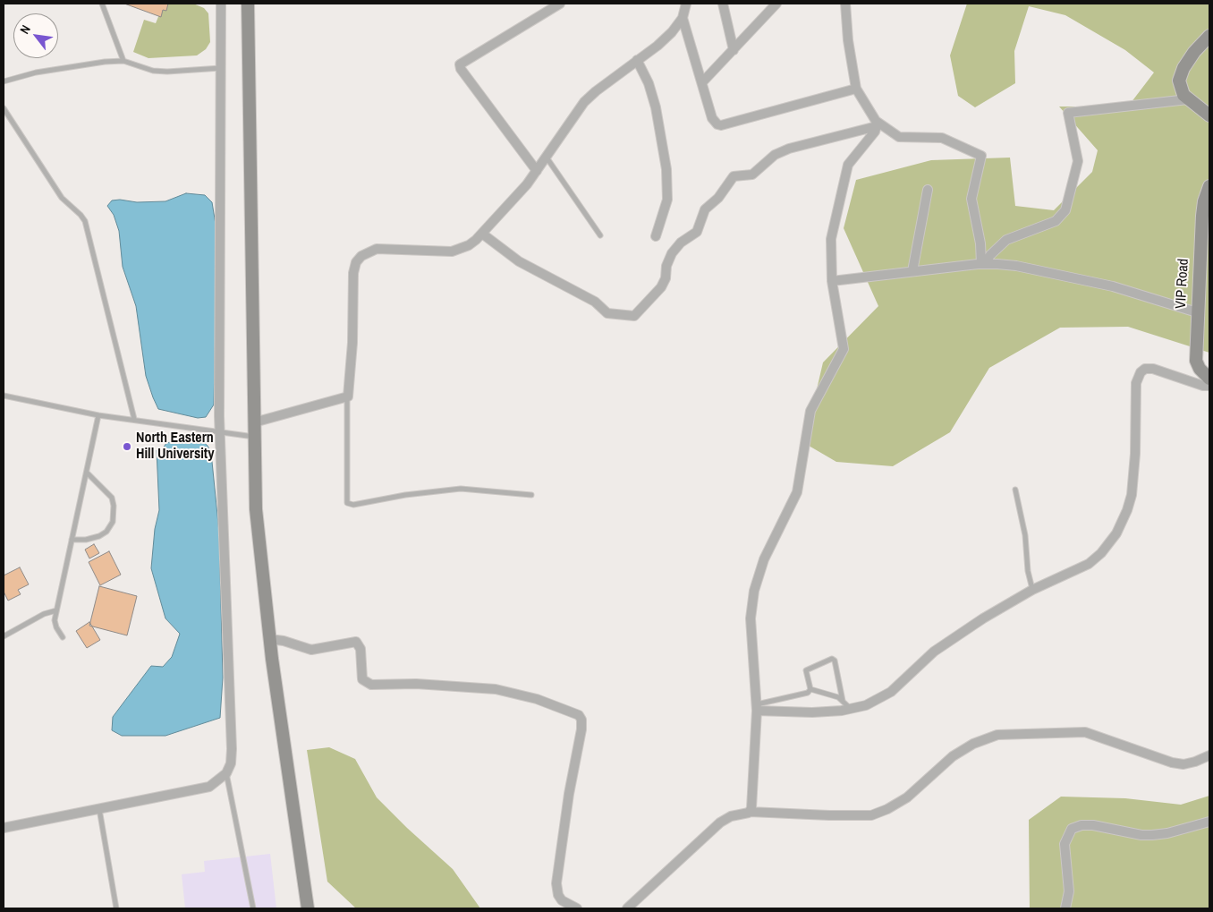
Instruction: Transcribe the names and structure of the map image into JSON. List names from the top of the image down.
{
  "streets": {
    "street": ["VIP Road"]
  },
  "places": ["North Eastern Hill University"],
  "north": "top left"
}
